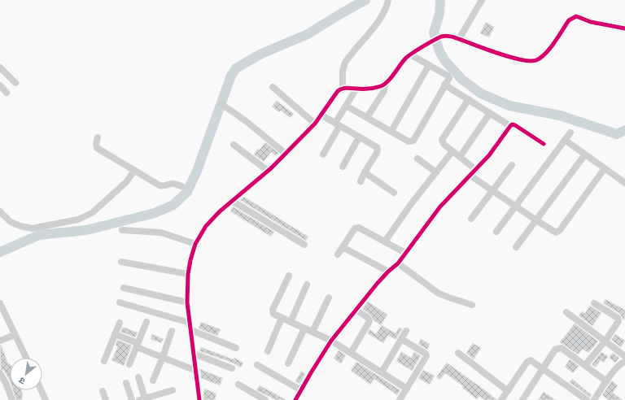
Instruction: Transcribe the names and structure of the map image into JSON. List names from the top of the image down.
{
  "north": "bottom left"
}
